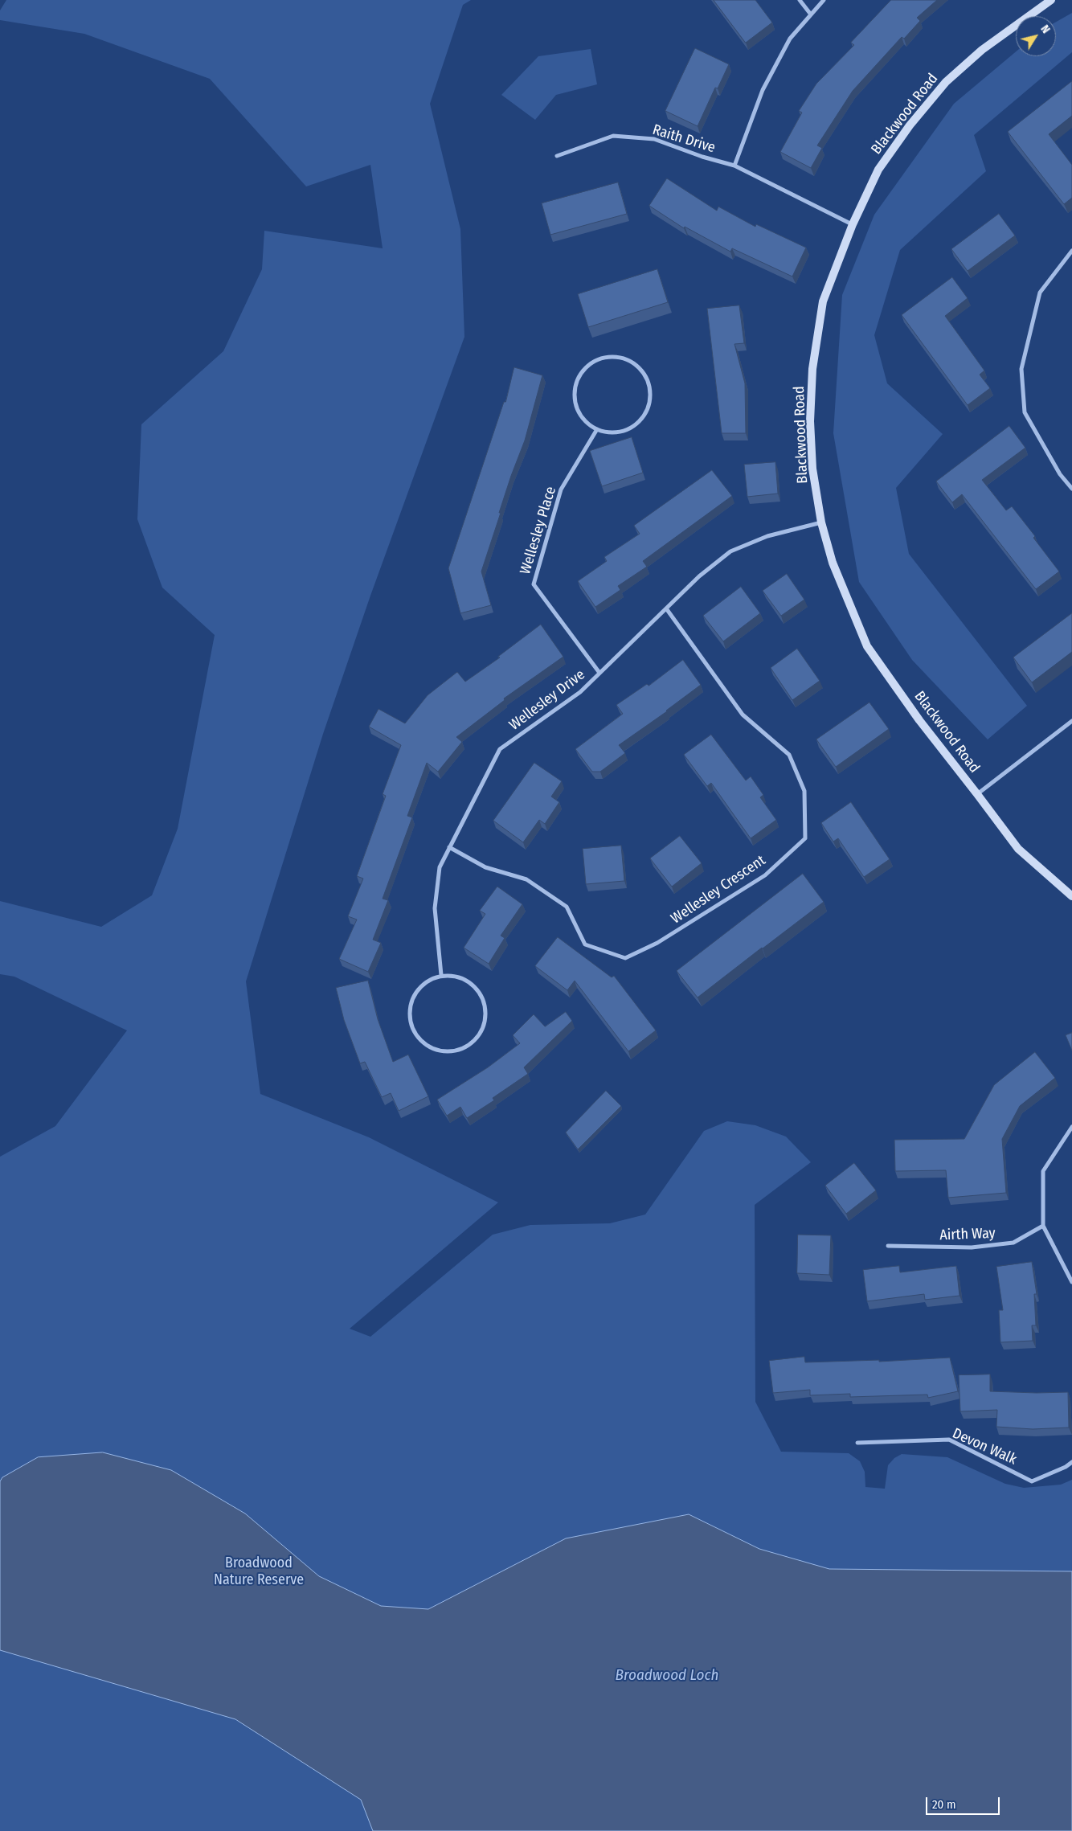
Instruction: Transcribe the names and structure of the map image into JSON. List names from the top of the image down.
{
  "streets": {
    "street": [
      "Blackwood Road",
      "Raith Drive",
      "Wellesley Place",
      "Wellesley Drive",
      "Wellesley Crescent",
      "Airth Way",
      "Devon Walk"
    ]
  },
  "crossings": [
    ["Blackwood Road", "Raith Drive"],
    ["Blackwood Road", "Wellesley Drive"],
    ["Wellesley Place", "Wellesley Drive"],
    ["Wellesley Drive", "Wellesley Crescent"]
  ],
  "water": ["Broadwood Loch"],
  "parks": ["Broadwood Nature Reserve"],
  "scale_bar": "20 m",
  "north": "top right"
}
